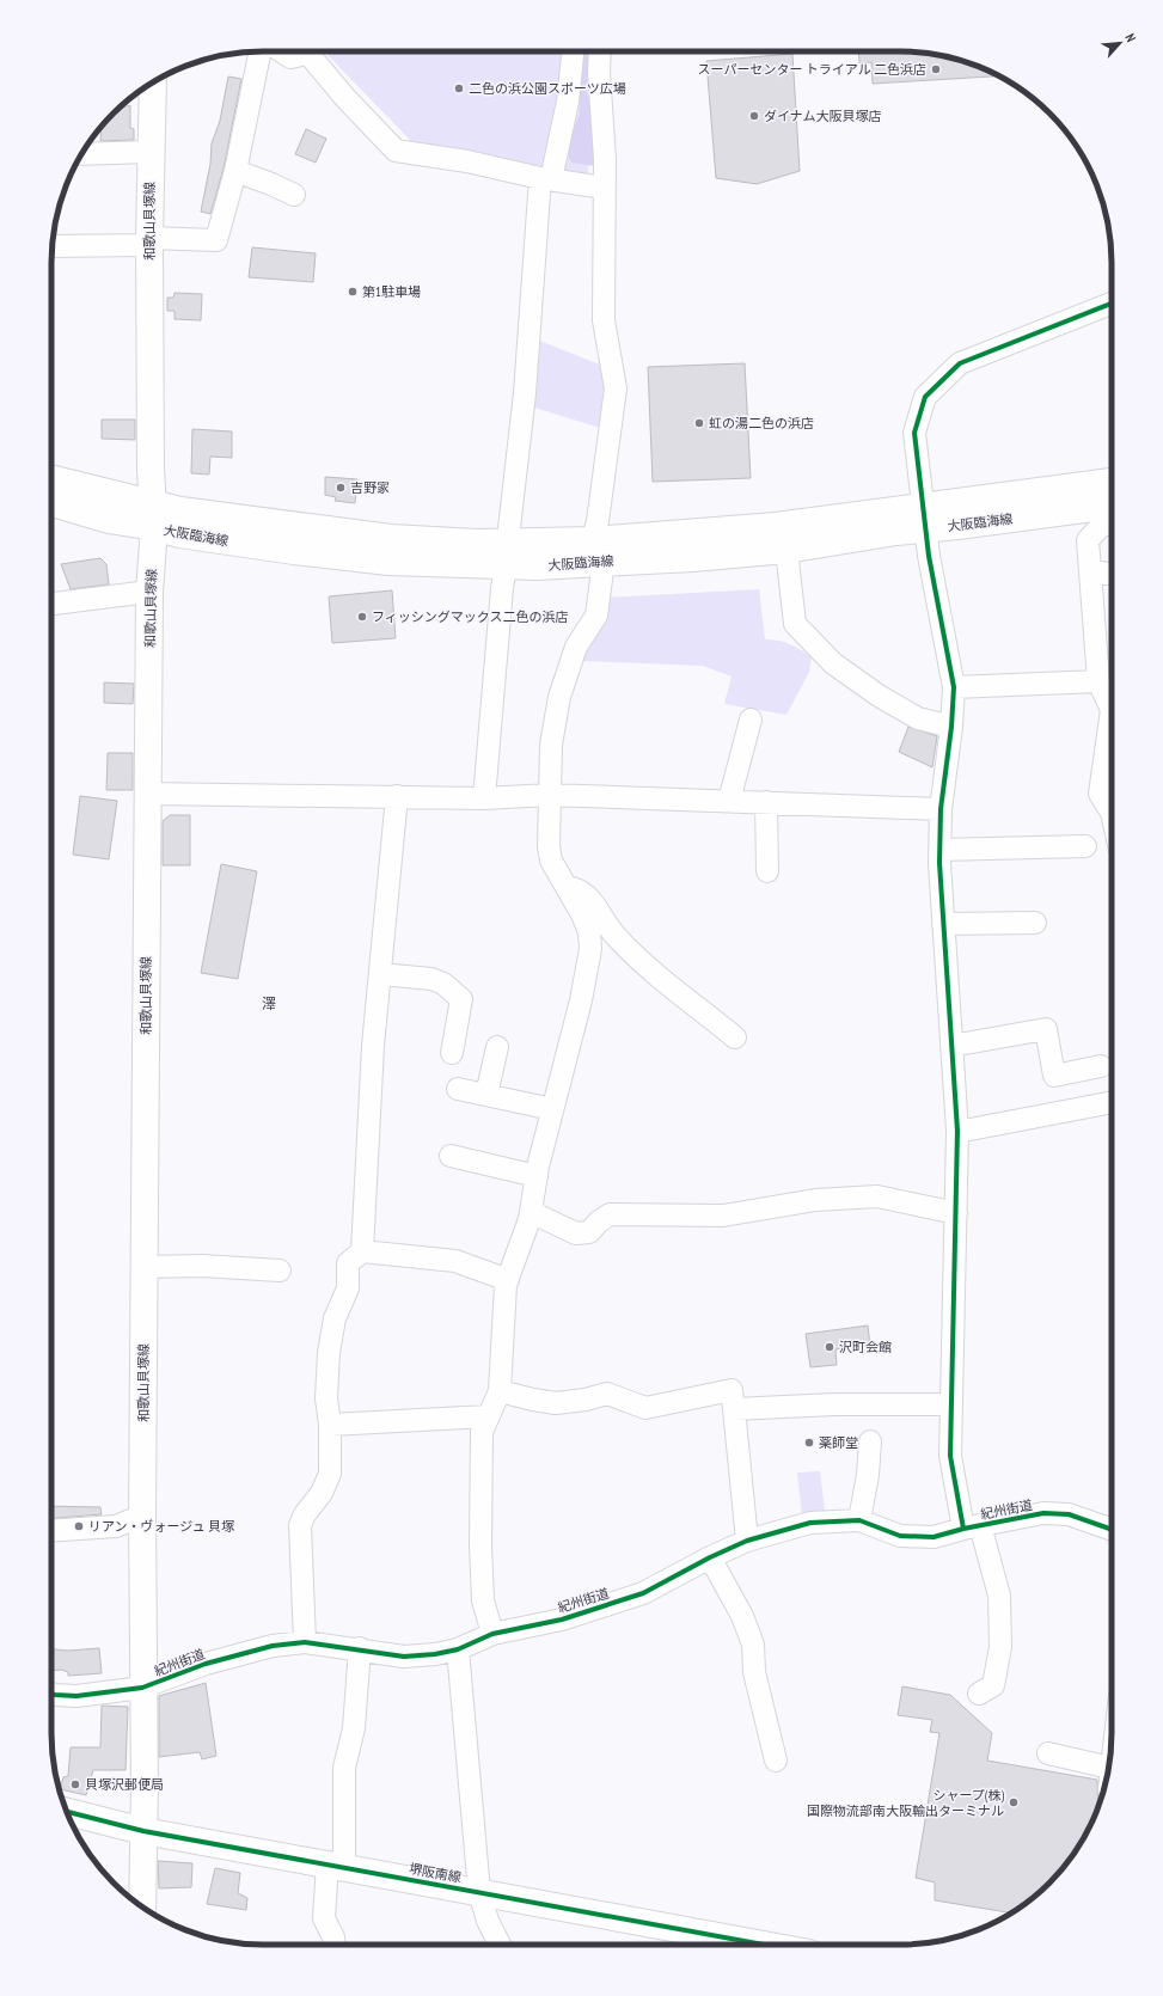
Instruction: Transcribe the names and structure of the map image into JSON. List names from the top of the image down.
{
  "streets": {
    "main road": ["和歌山貝塚線", "大阪臨海線", "堺阪南線"],
    "street": ["紀州街道"]
  },
  "crossings": [
    ["和歌山貝塚線", "大阪臨海線"],
    ["和歌山貝塚線", "紀州街道"],
    ["和歌山貝塚線", "堺阪南線"]
  ],
  "districts": ["澤"],
  "places": [
    "スーパーセンター トライアル 二色浜店",
    "二色の浜公園スポーツ広場",
    "ダイナム大阪貝塚店",
    "第1駐車場",
    "虹の湯二色の浜店",
    "吉野家",
    "フィッシングマックス二色の浜店",
    "沢町会館",
    "薬師堂",
    "リアン・ヴォージュ 貝塚",
    "貝塚沢郵便局",
    "シャープ(株) 国際物流部南大阪輸出ターミナル"
  ],
  "north": "top right"
}
